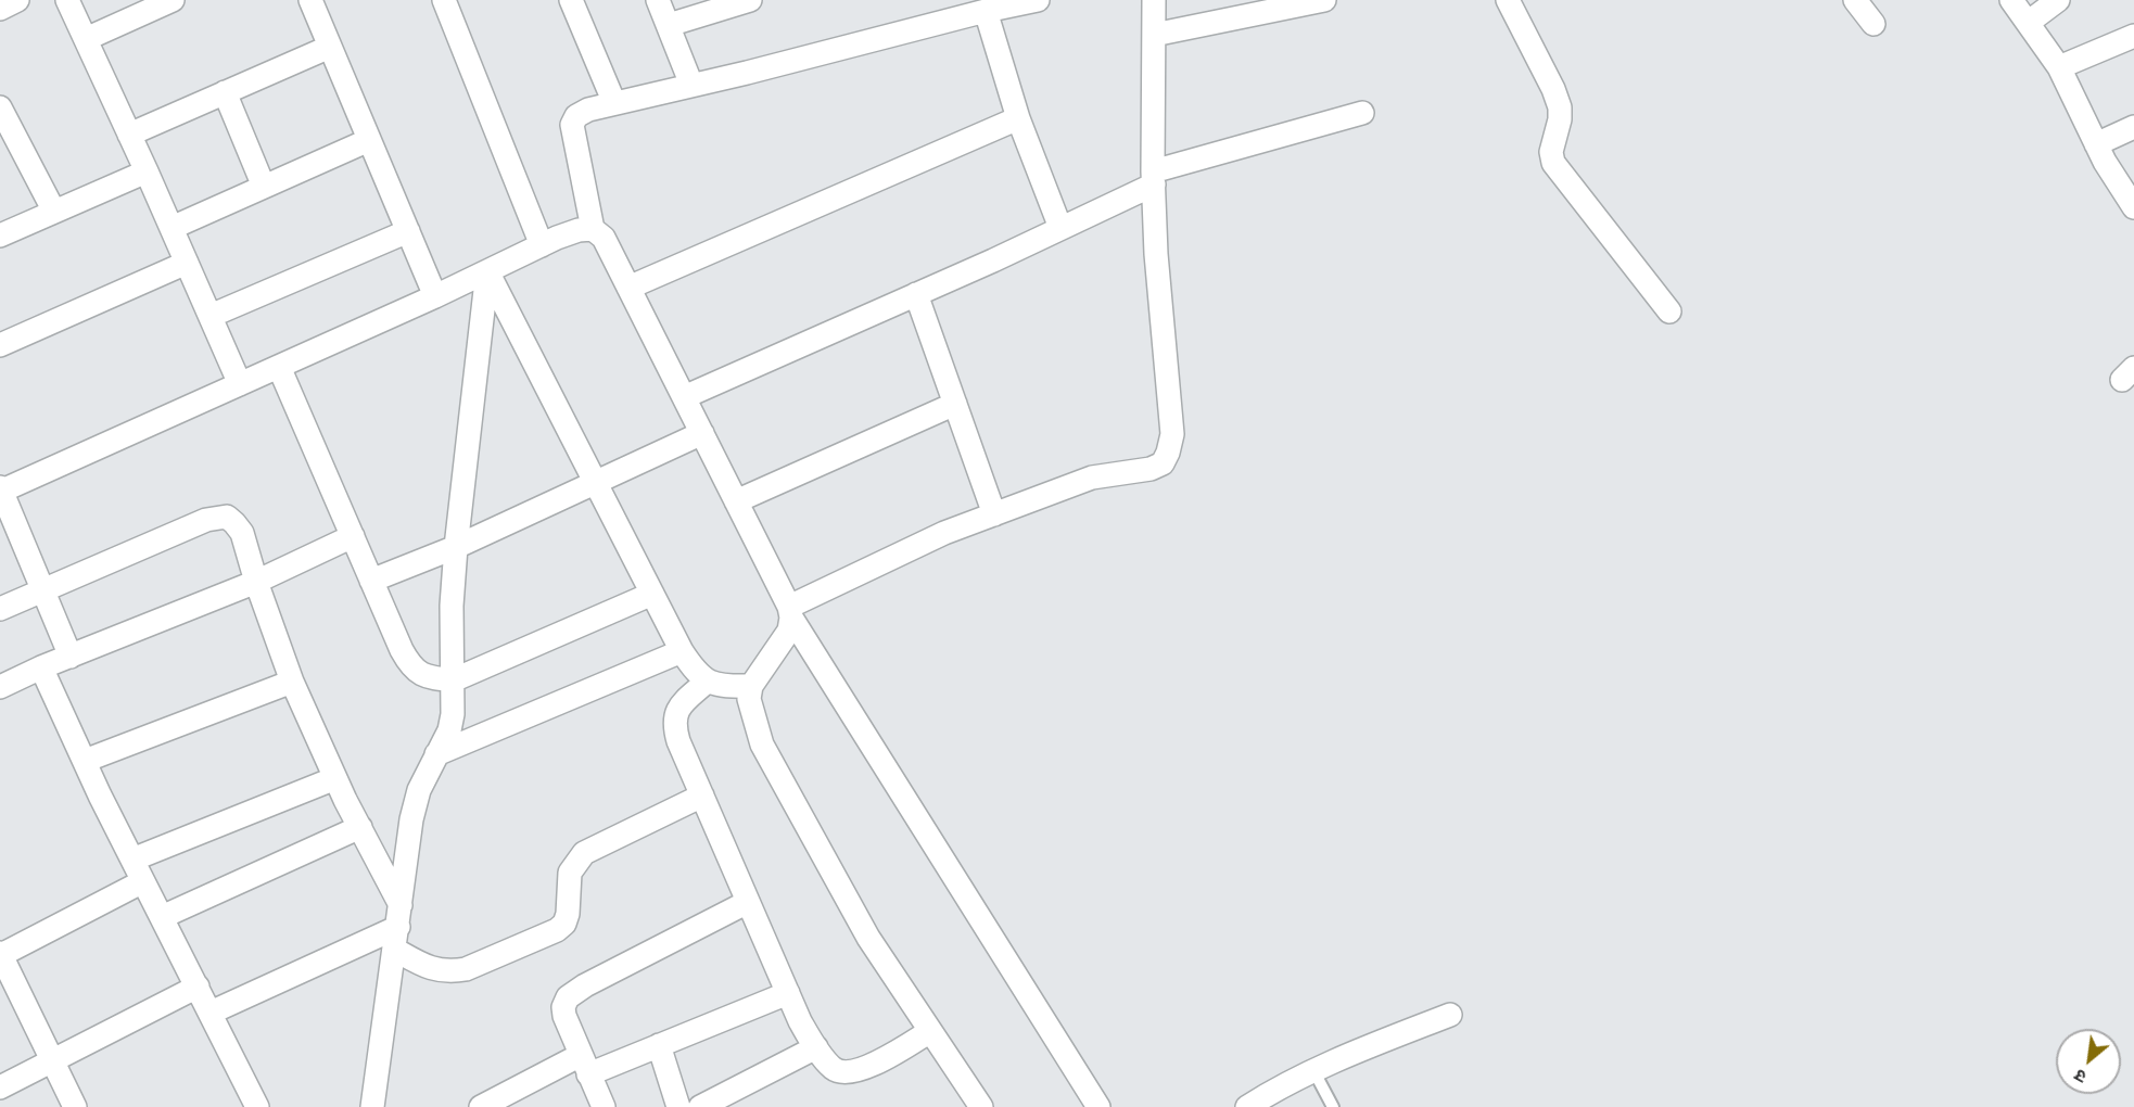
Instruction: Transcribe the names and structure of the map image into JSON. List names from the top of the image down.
{
  "north": "bottom left"
}
